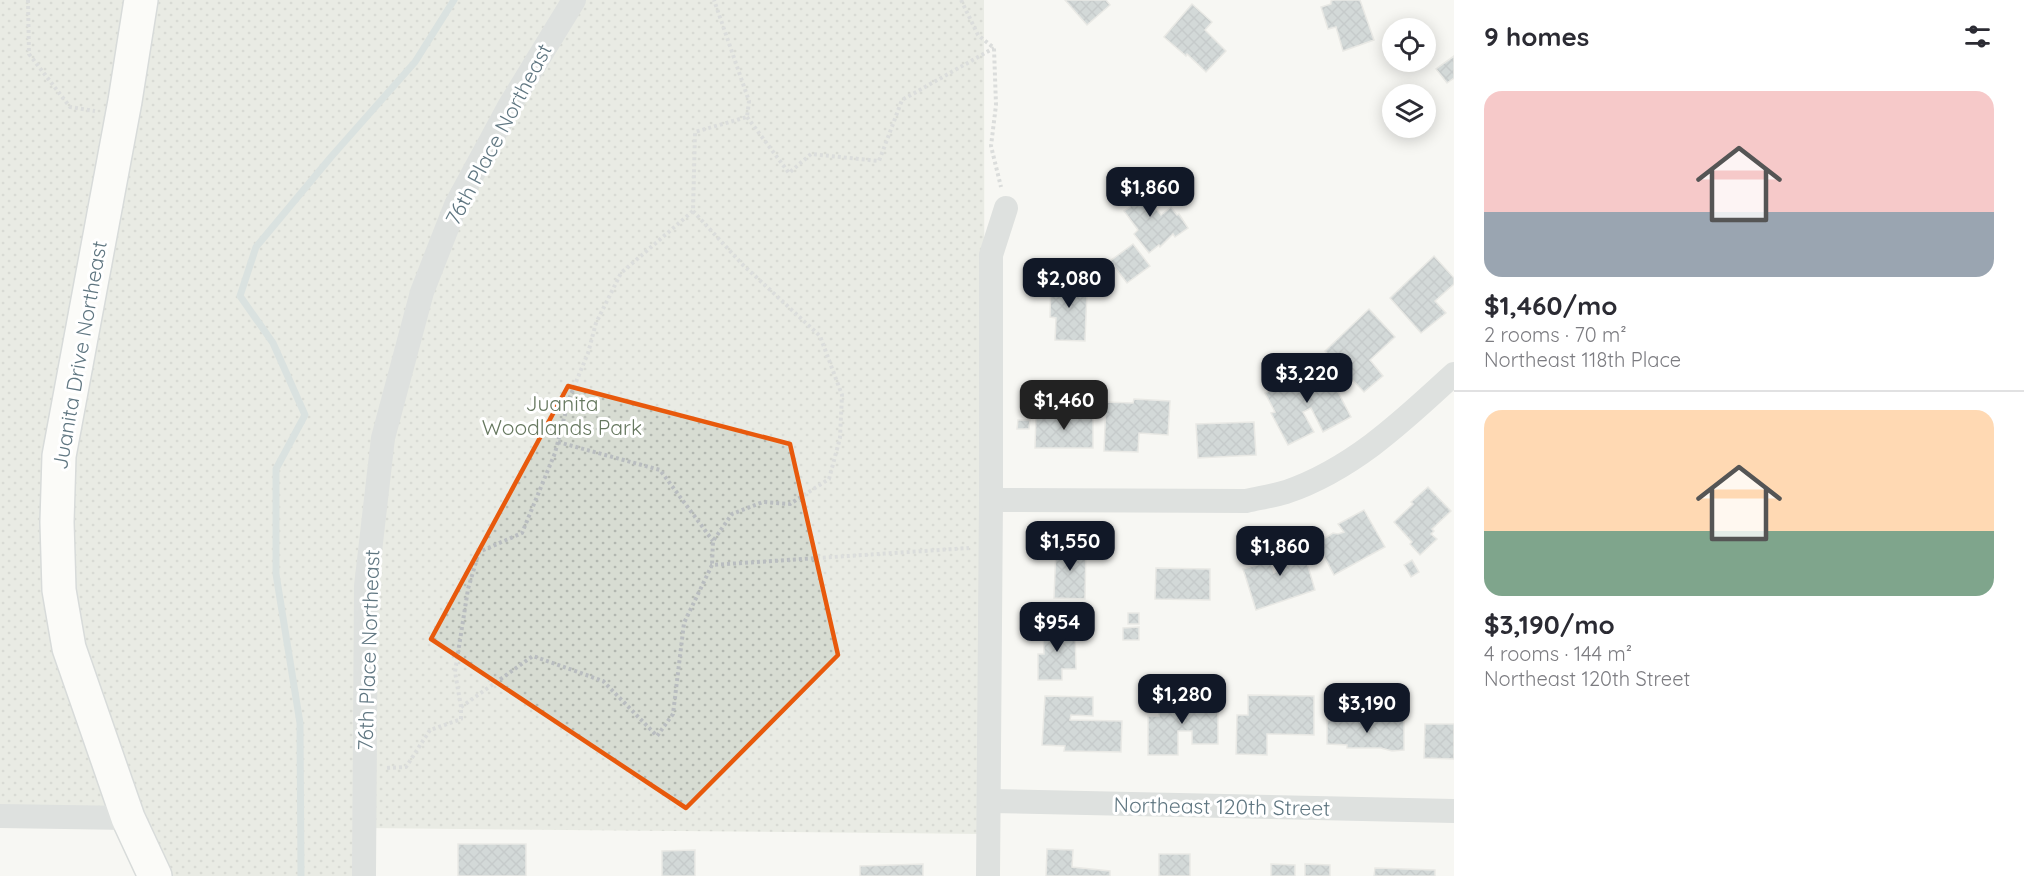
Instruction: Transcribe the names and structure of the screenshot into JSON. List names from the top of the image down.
{
  "streets": {
    "main road": ["Juanita Drive Northeast"],
    "street": ["76th Place Northeast", "Northeast 120th Street"]
  },
  "parks": ["Juanita Woodlands Park"],
  "page": {
    "heading": "9 homes",
    "list": [
      {
        "name": "$1,460/mo",
        "note": "2 rooms · 70 m² · Northeast 118th Place"
      },
      {
        "name": "$3,190/mo",
        "note": "4 rooms · 144 m² · Northeast 120th Street"
      }
    ],
    "price": [
      "$1,860",
      "$2,080",
      "$3,220",
      "$1,460",
      "$1,550",
      "$1,860",
      "$954",
      "$1,280",
      "$3,190"
    ]
  }
}
